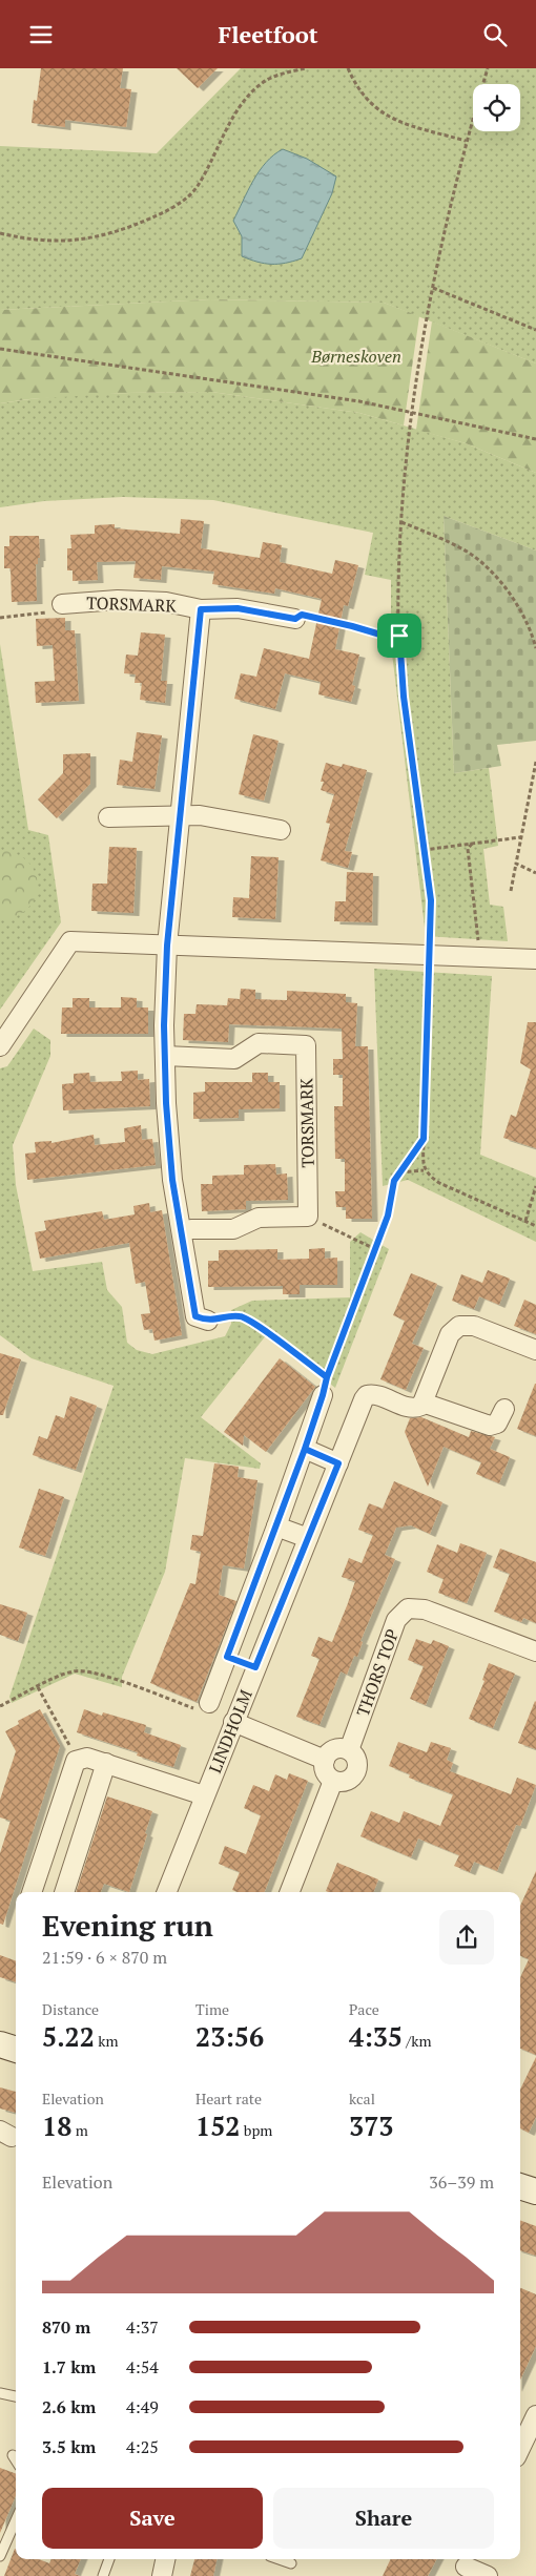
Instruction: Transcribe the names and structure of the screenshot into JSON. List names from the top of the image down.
{
  "streets": {
    "street": ["TORSMARK", "THORS TOP", "LINDHOLM"]
  },
  "parks": ["Børneskoven"],
  "page": {
    "header": "Fleetfoot",
    "heading": ["Evening run", "21:59 · 6 × 870 m"],
    "stats": [
      ["Distance", "5.22 km"],
      ["Time", "23:56"],
      ["Pace", "4:35 /km"],
      ["Elevation", "18 m"],
      ["Heart rate", "152 bpm"],
      ["kcal", "373"]
    ],
    "chart": ["Elevation", "36–39 m"],
    "list": [
      {
        "name": "870 m",
        "note": "4:37"
      },
      {
        "name": "1.7 km",
        "note": "4:54"
      },
      {
        "name": "2.6 km",
        "note": "4:49"
      },
      {
        "name": "3.5 km",
        "note": "4:25"
      }
    ],
    "buttons": ["Save", "Share"]
  }
}
